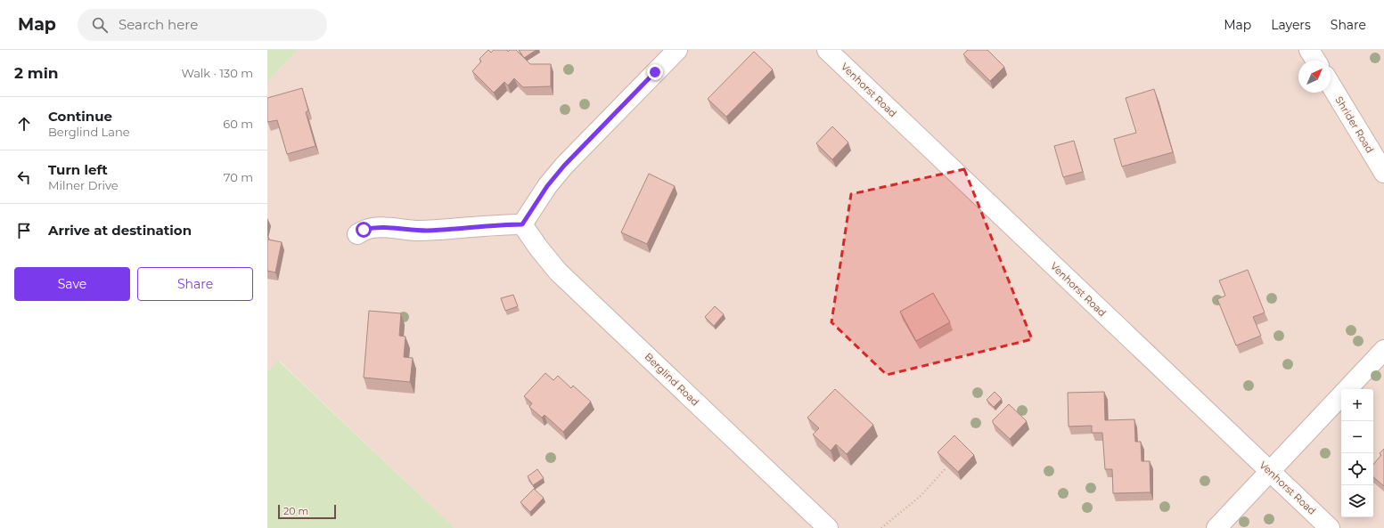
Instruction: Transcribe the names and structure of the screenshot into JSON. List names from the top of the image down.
{
  "streets": {
    "street": ["Venhorst Road", "Shrider Road", "Berglind Road"]
  },
  "scale_bar": "20 m",
  "north": "top right",
  "page": {
    "header": "Map",
    "search": "Search here",
    "nav": ["Map", "Layers", "Share"],
    "heading": ["2 min", "Walk · 130 m"],
    "list": [
      ["Continue", "Berglind Lane", "60 m"],
      ["Turn left", "Milner Drive", "70 m"],
      "Arrive at destination"
    ],
    "buttons": ["Save", "Share"],
    "map_buttons": ["+", "−"],
    "scale": "20 m"
  }
}
